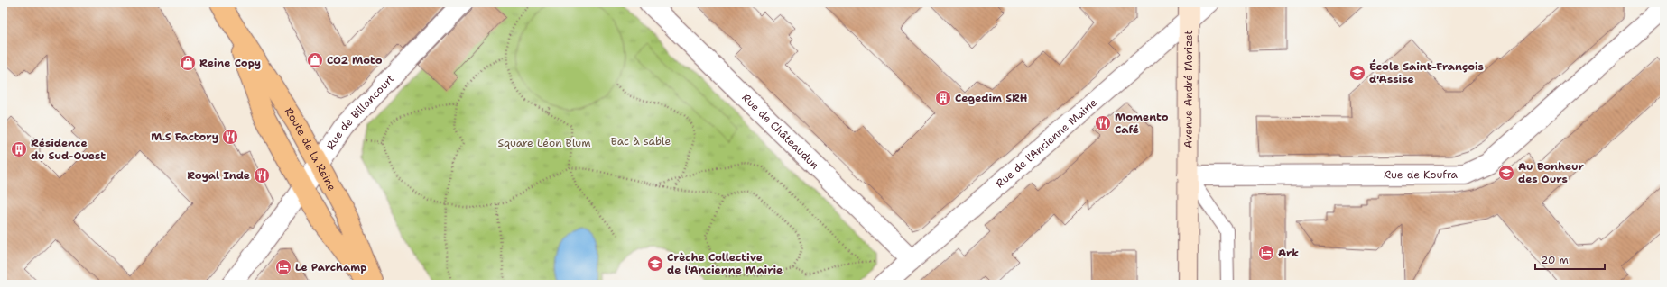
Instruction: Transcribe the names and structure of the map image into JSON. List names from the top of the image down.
{
  "streets": {
    "main road": ["Avenue André Morizet", "Route de la Reine"],
    "street": [
      "Rue de Billancourt",
      "Rue de Châteaudun",
      "Rue de l'Ancienne Mairie",
      "Rue de Koufra"
    ]
  },
  "crossings": [
    ["Avenue André Morizet", "Rue de l'Ancienne Mairie"],
    ["Avenue André Morizet", "Rue de Koufra"],
    ["Rue de Billancourt", "Route de la Reine"],
    ["Rue de Châteaudun", "Rue de l'Ancienne Mairie"]
  ],
  "parks": ["Bac à sable", "Square Léon Blum"],
  "places": {
    "shop": ["CO2 Moto", "Reine Copy"],
    "school or university": ["École Saint-François d'Assise", "Au Bonheur des Ours", "Crèche Collective de l'Ancienne Mairie"],
    "building": ["Cegedim SRH", "Résidence du Sud-Ouest"],
    "restaurant": ["Momento Café", "M.S Factory", "Royal Inde"],
    "hotel": ["Ark", "Le Parchamp"]
  },
  "scale_bar": "20 m"
}
